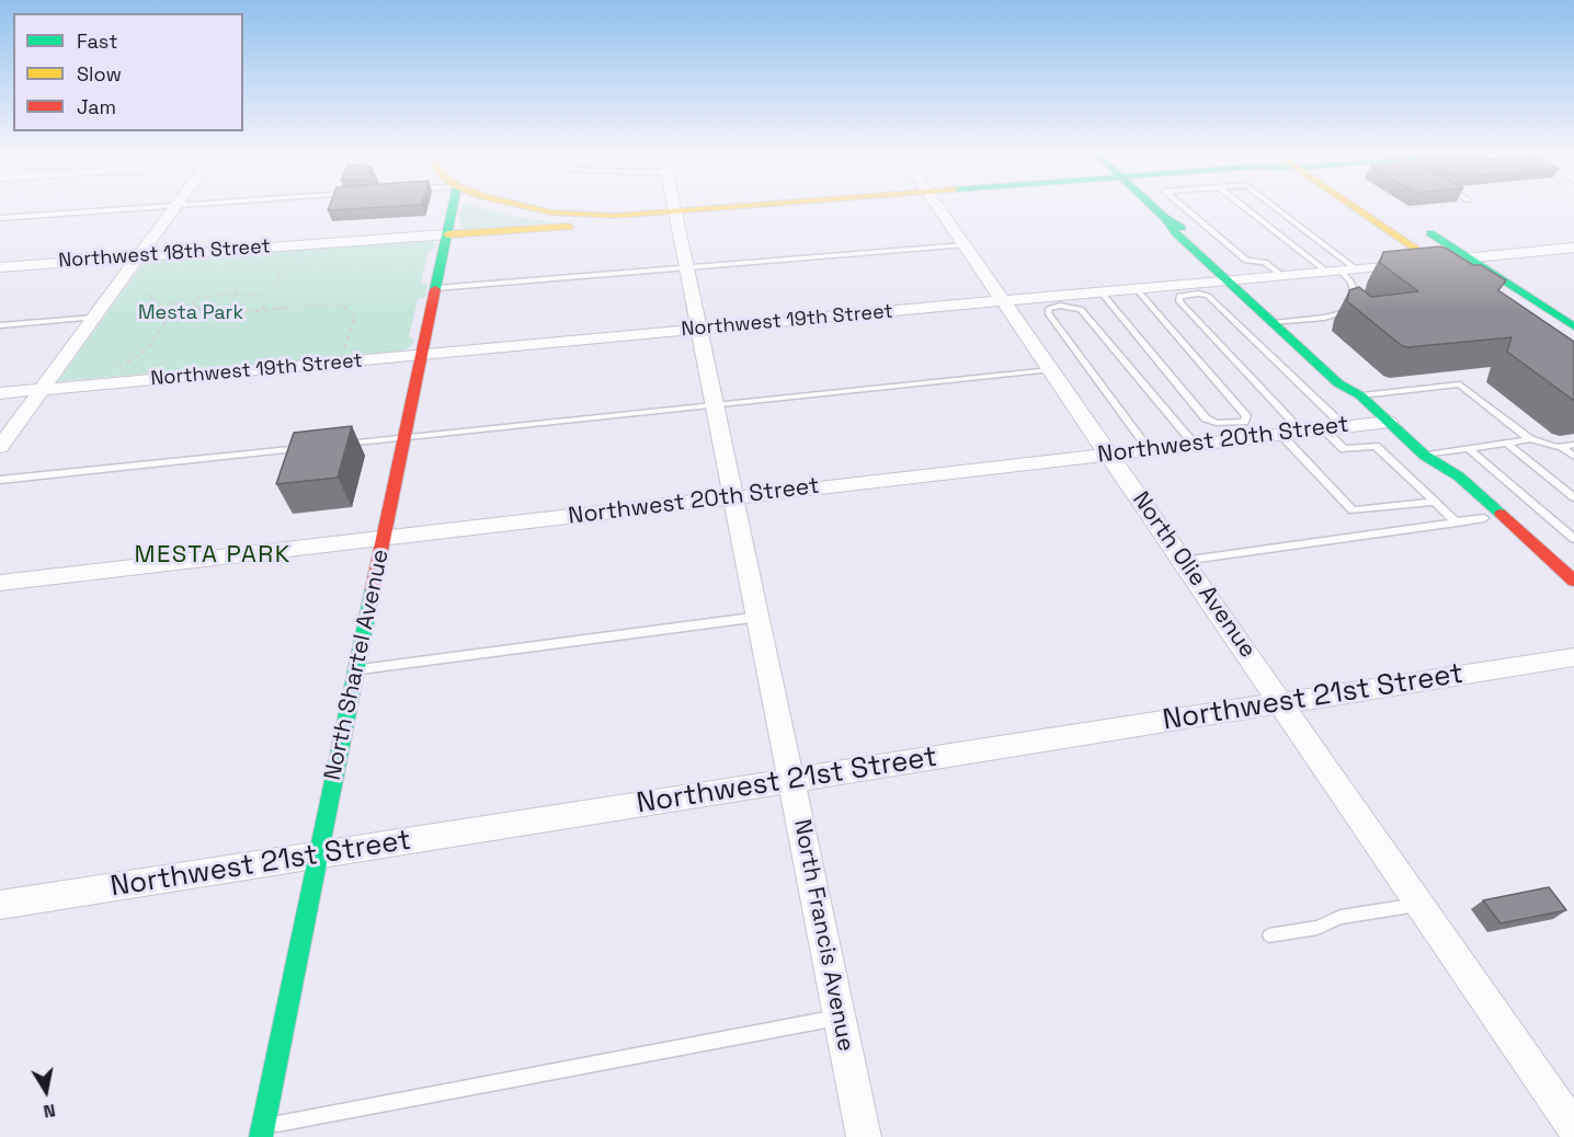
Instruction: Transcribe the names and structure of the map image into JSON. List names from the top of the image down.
{
  "streets": {
    "street": [
      "Northwest 18th Street",
      "Northwest 19th Street",
      "Northwest 20th Street",
      "North Olie Avenue",
      "North Shartel Avenue",
      "Northwest 21st Street",
      "North Francis Avenue"
    ]
  },
  "crossings": [
    ["Northwest 18th Street", "North Shartel Avenue"],
    ["Northwest 19th Street", "North Olie Avenue"],
    ["Northwest 19th Street", "North Shartel Avenue"],
    ["Northwest 19th Street", "North Francis Avenue"],
    ["Northwest 20th Street", "North Olie Avenue"],
    ["Northwest 20th Street", "North Shartel Avenue"],
    ["Northwest 20th Street", "North Francis Avenue"],
    ["North Olie Avenue", "Northwest 21st Street"],
    ["North Shartel Avenue", "Northwest 21st Street"],
    ["Northwest 21st Street", "North Francis Avenue"]
  ],
  "districts": ["MESTA PARK"],
  "parks": ["Mesta Park"],
  "legend": ["Fast", "Slow", "Jam"],
  "north": "bottom"
}
